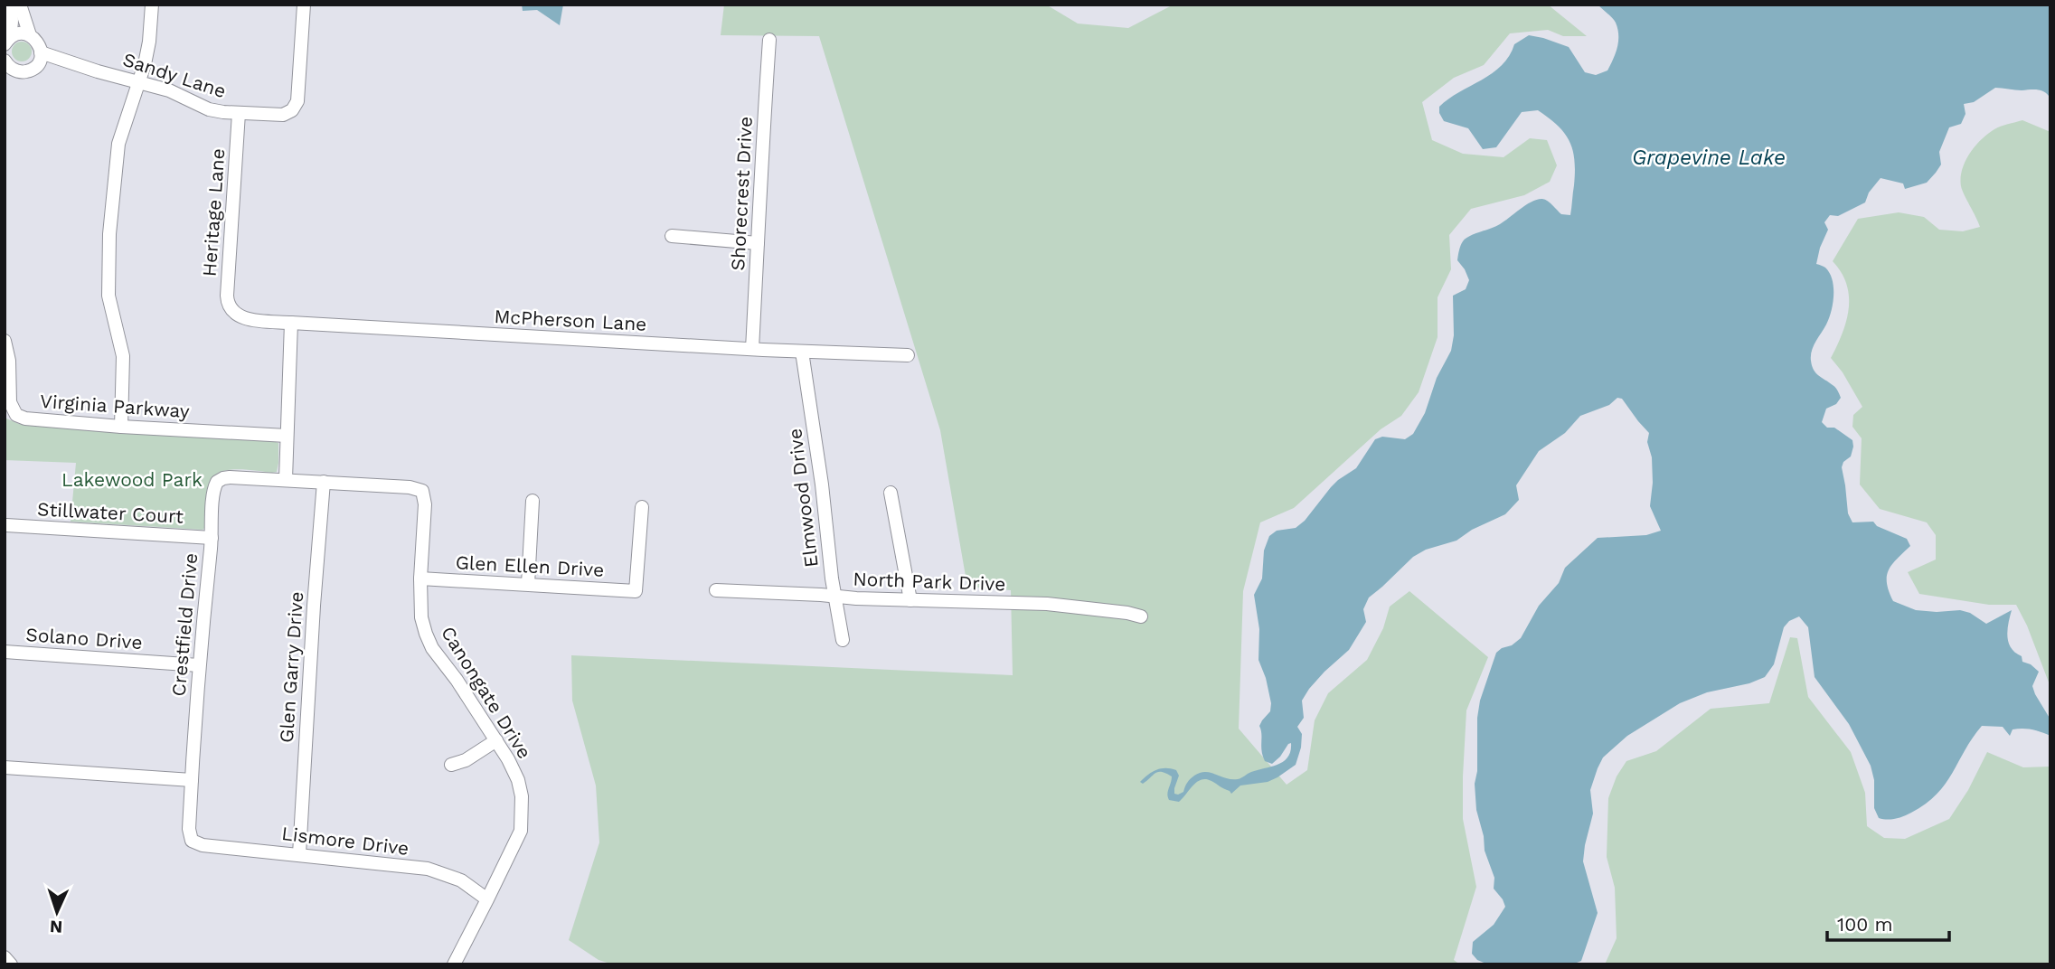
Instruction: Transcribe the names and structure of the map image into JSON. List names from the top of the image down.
{
  "streets": {
    "street": [
      "Sandy Lane",
      "Shorecrest Drive",
      "Heritage Lane",
      "McPherson Lane",
      "Virginia Parkway",
      "Elmwood Drive",
      "Stillwater Court",
      "Glen Ellen Drive",
      "North Park Drive",
      "Crestfield Drive",
      "Solano Drive",
      "Glen Garry Drive",
      "Canongate Drive",
      "Lismore Drive"
    ]
  },
  "crossings": [
    ["Sandy Lane", "Heritage Lane"],
    ["Shorecrest Drive", "McPherson Lane"],
    ["Heritage Lane", "McPherson Lane"],
    ["McPherson Lane", "Elmwood Drive"],
    ["Elmwood Drive", "North Park Drive"],
    ["Stillwater Court", "Crestfield Drive"],
    ["Glen Ellen Drive", "Canongate Drive"],
    ["Crestfield Drive", "Solano Drive"],
    ["Crestfield Drive", "Canongate Drive"],
    ["Crestfield Drive", "Lismore Drive"],
    ["Glen Garry Drive", "Canongate Drive"],
    ["Glen Garry Drive", "Lismore Drive"],
    ["Canongate Drive", "Lismore Drive"]
  ],
  "water": ["Grapevine Lake"],
  "parks": ["Lakewood Park"],
  "scale_bar": "100 m",
  "north": "bottom"
}
